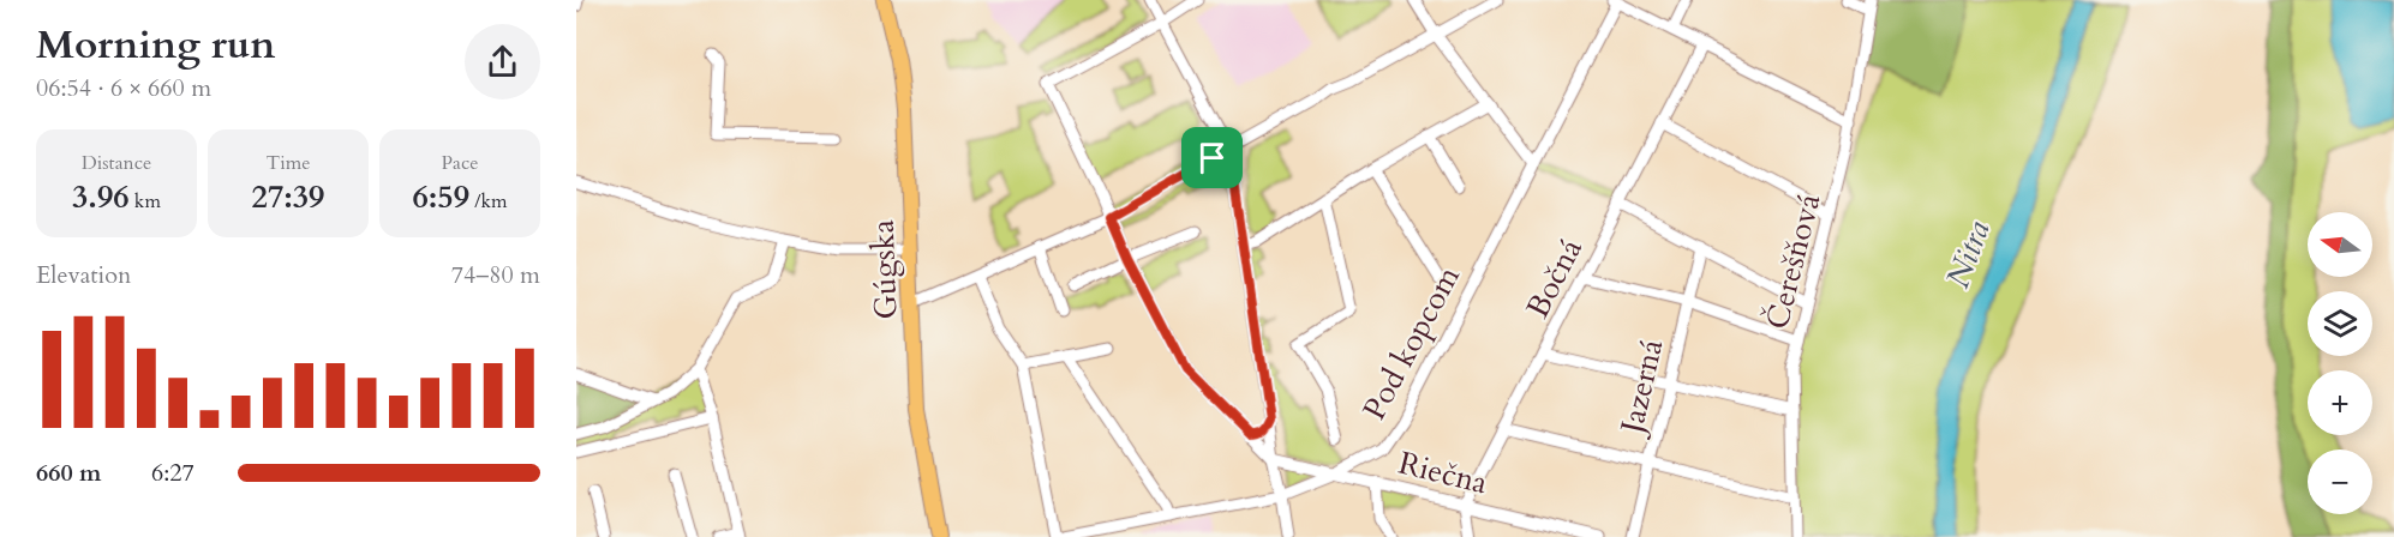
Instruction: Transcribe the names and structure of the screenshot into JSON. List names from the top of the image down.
{
  "streets": {
    "main road": ["Gúgska"],
    "street": [
      "Čerešňová",
      "Bočná",
      "Pod kopcom",
      "Jazerná",
      "Riečna"
    ]
  },
  "crossings": [
    ["Bočná", "Riečna"],
    ["Pod kopcom", "Riečna"]
  ],
  "water": ["Nitra"],
  "north": "left",
  "page": {
    "heading": ["Morning run", "06:54 · 6 × 660 m"],
    "stats": [
      ["Distance", "3.96 km"],
      ["Time", "27:39"],
      ["Pace", "6:59 /km"]
    ],
    "map_buttons": ["+", "−"],
    "chart": ["Elevation", "74–80 m"],
    "list": [
      {
        "name": "660 m",
        "note": "6:27"
      }
    ]
  }
}
